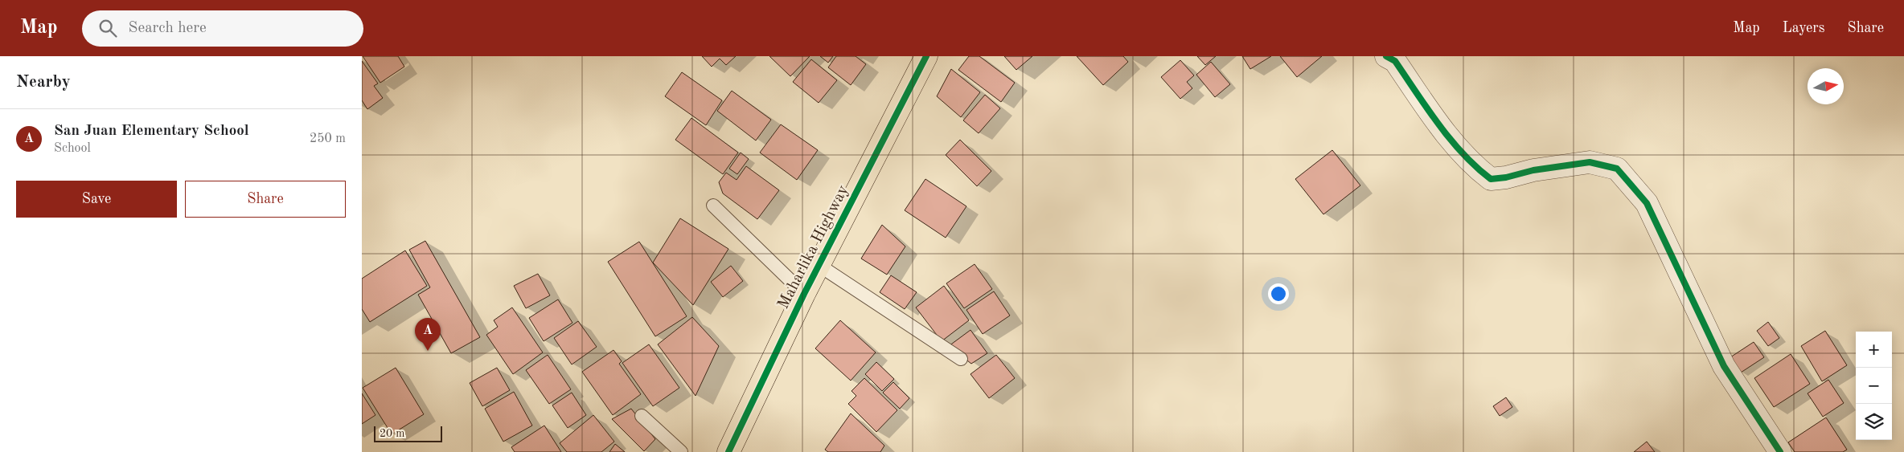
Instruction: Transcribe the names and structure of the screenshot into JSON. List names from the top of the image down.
{
  "streets": {
    "highway": ["Maharlika Highway"]
  },
  "scale_bar": "20 m",
  "north": "right",
  "page": {
    "header": "Map",
    "search": "Search here",
    "nav": ["Map", "Layers", "Share"],
    "heading": "Nearby",
    "list": [
      {
        "mark": "A",
        "name": "San Juan Elementary School",
        "note": "School",
        "value": "250 m"
      }
    ],
    "buttons": ["Save", "Share"],
    "pins": "A",
    "map_buttons": ["+", "−"],
    "scale": "20 m"
  }
}
